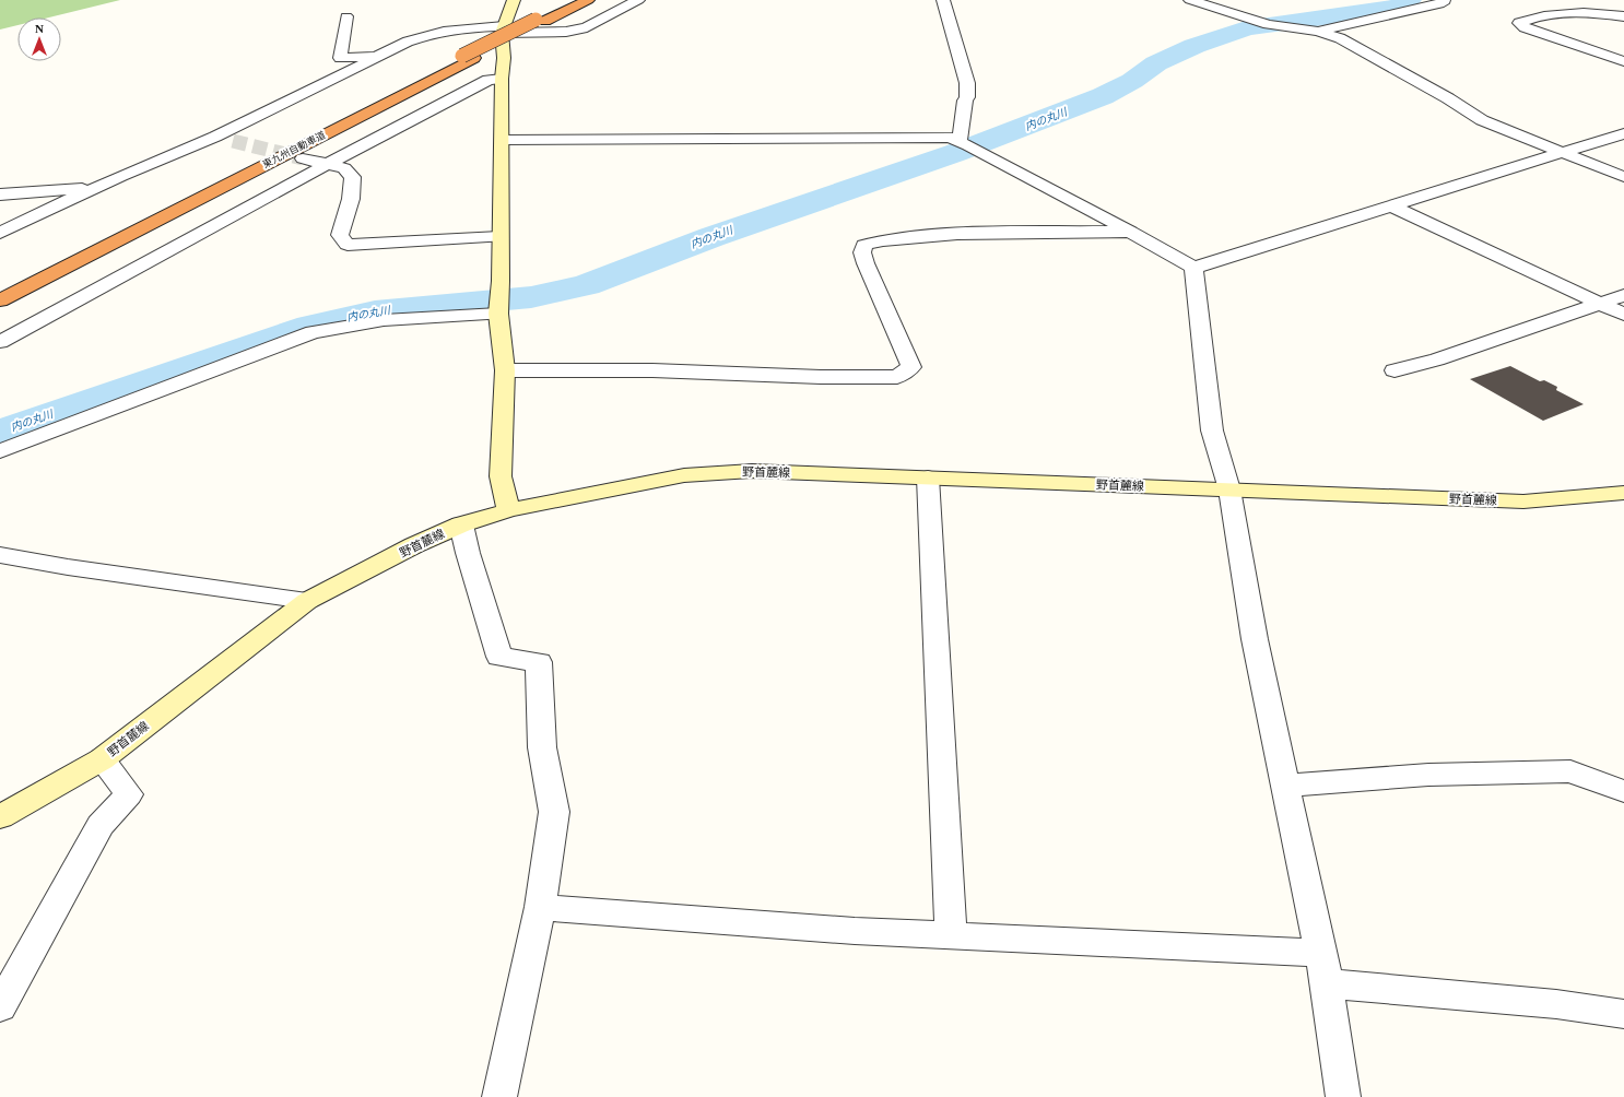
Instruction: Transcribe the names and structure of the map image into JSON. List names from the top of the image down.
{
  "streets": {
    "highway": ["東九州自動車道"],
    "main road": ["野首麓線"]
  },
  "water": ["内の丸川"],
  "north": "top"
}
